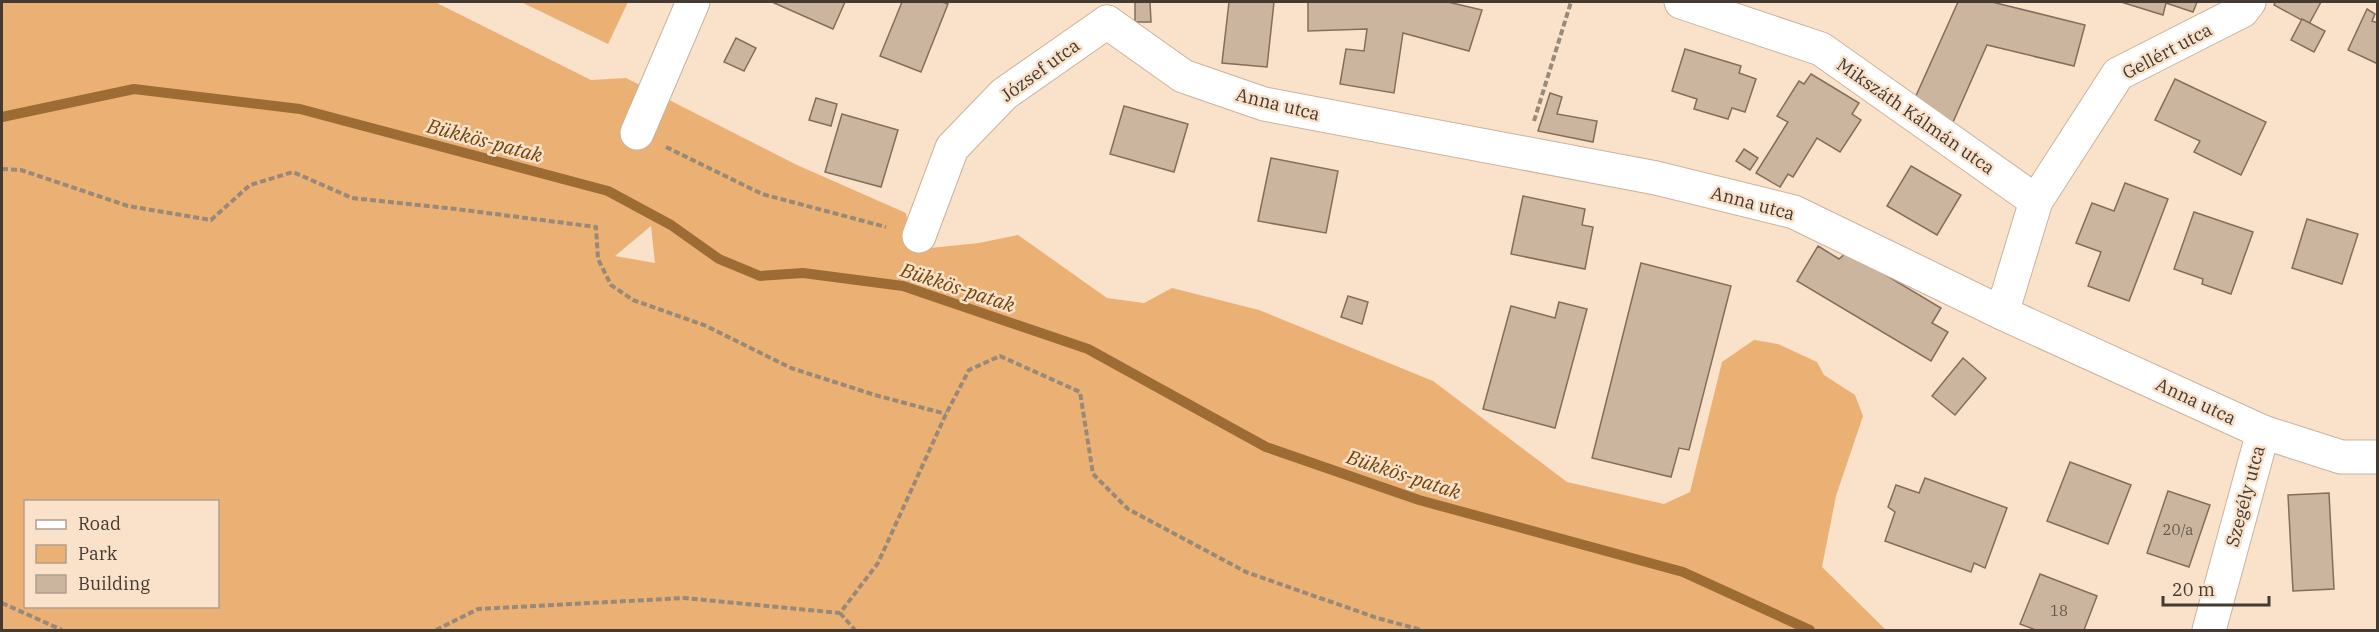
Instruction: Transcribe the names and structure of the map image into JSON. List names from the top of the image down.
{
  "streets": {
    "street": [
      "Gellért utca",
      "József utca",
      "Anna utca",
      "Mikszáth Kálmán utca",
      "Szegély utca"
    ]
  },
  "crossings": [
    ["Gellért utca", "Mikszáth Kálmán utca"],
    ["József utca", "Anna utca"],
    ["Anna utca", "Szegély utca"]
  ],
  "water": ["Bükkös-patak"],
  "house_numbers": ["20/a", "18"],
  "legend": ["Road", "Park", "Building"],
  "scale_bar": "20 m"
}
